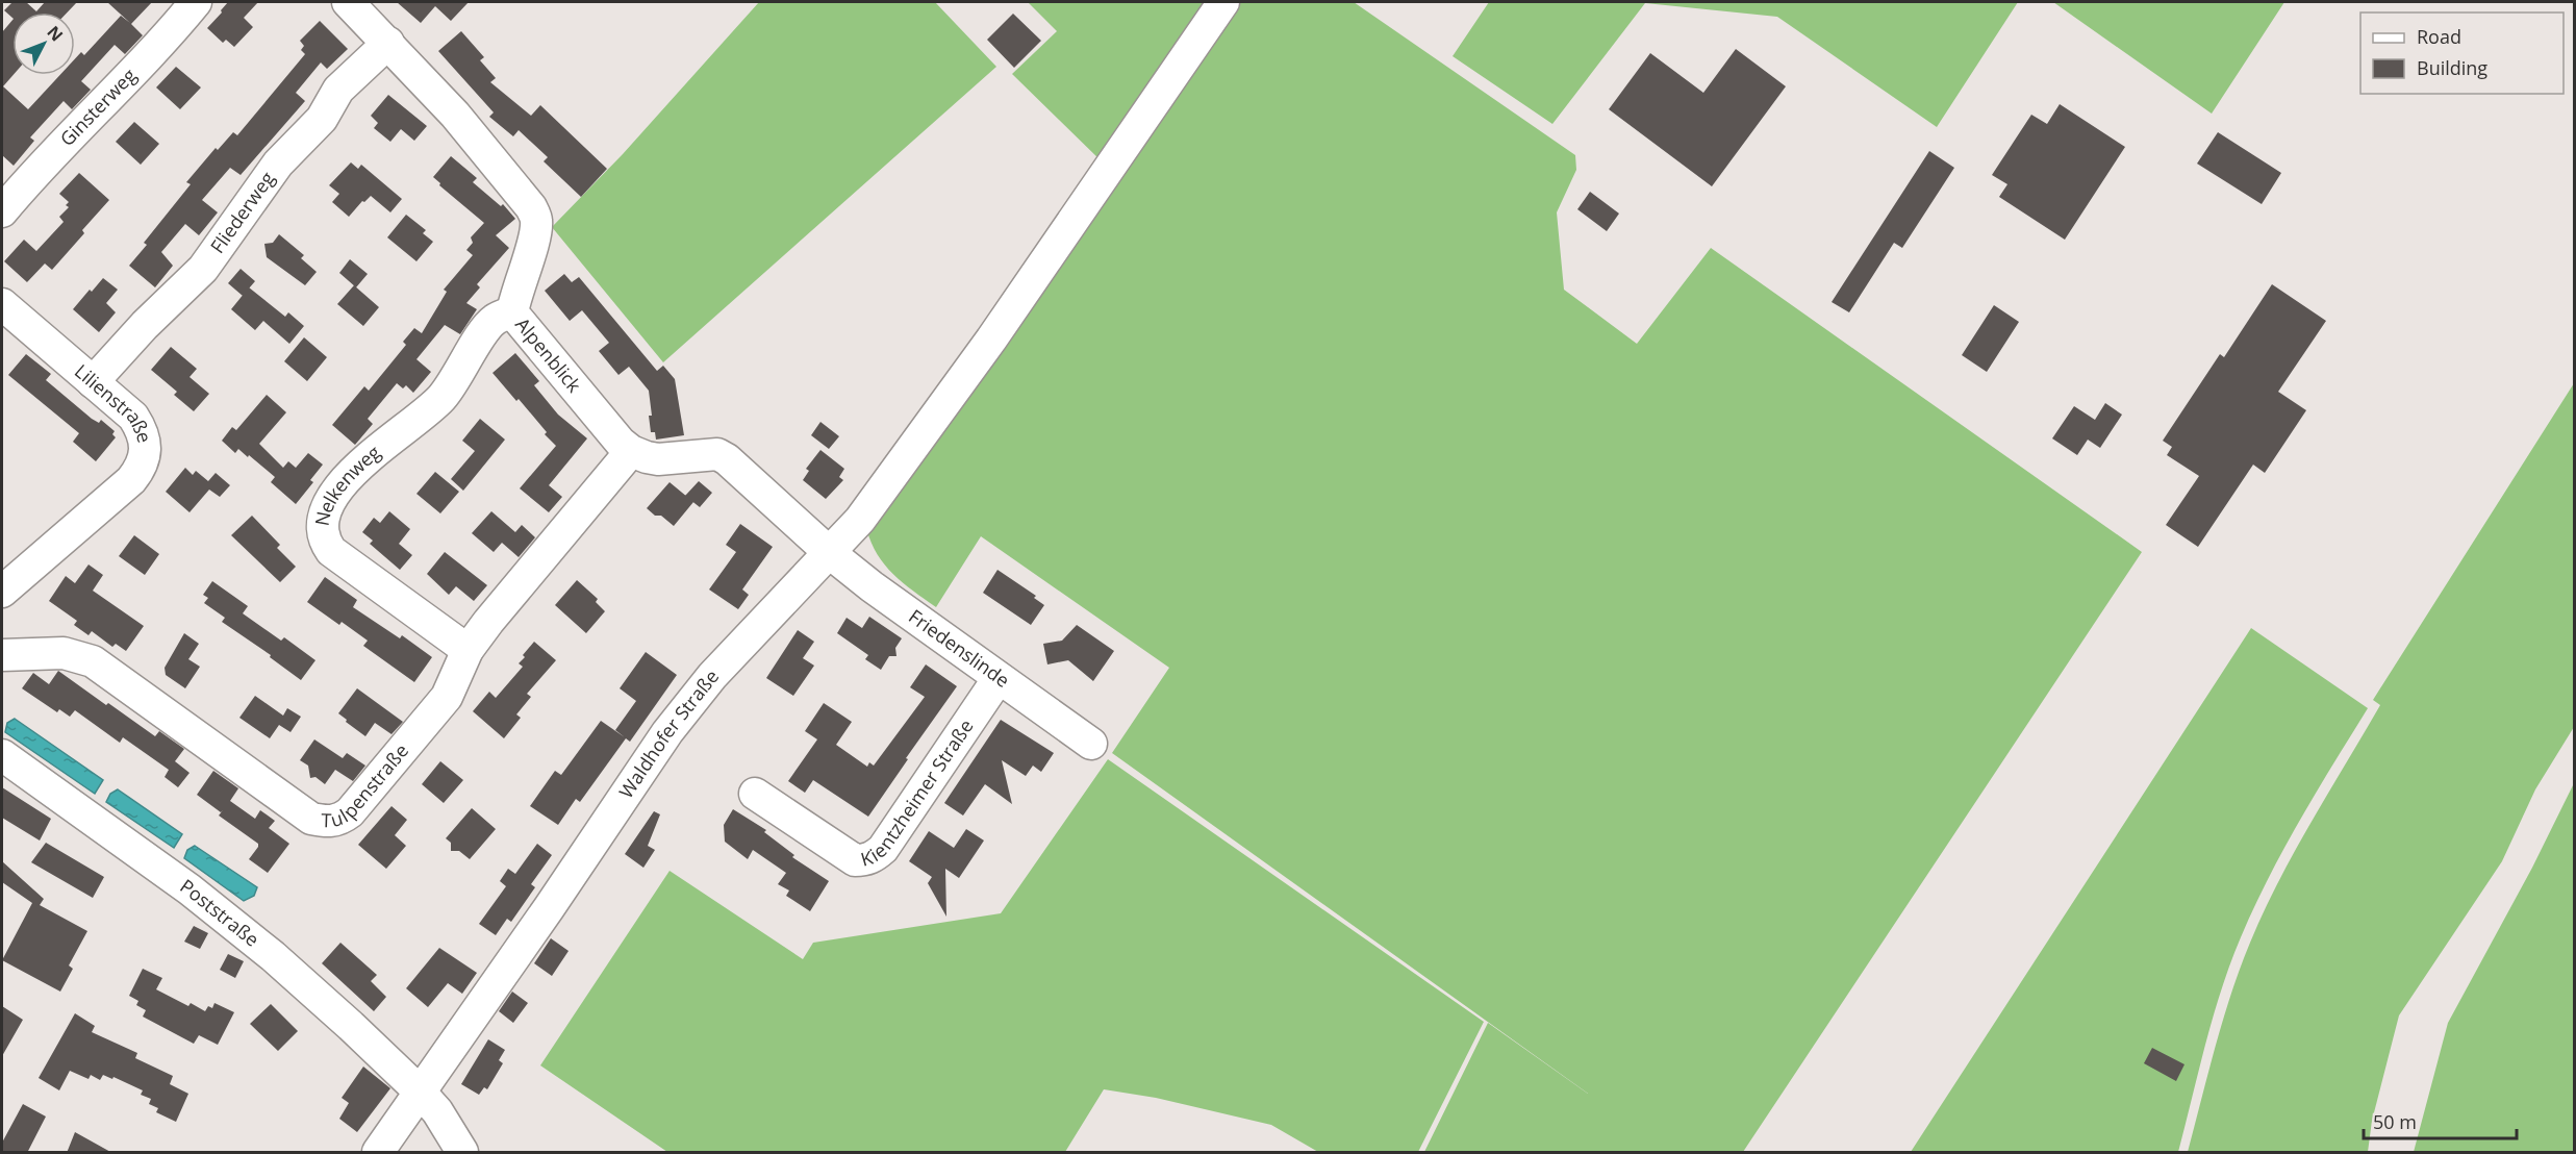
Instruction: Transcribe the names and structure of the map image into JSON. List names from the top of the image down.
{
  "streets": {
    "street": [
      "Ginsterweg",
      "Fliederweg",
      "Alpenblick",
      "Lilienstraße",
      "Nelkenweg",
      "Friedenslinde",
      "Waldhofer Straße",
      "Tulpenstraße",
      "Kientzheimer Straße",
      "Poststraße"
    ]
  },
  "crossings": [
    ["Fliederweg", "Alpenblick"],
    ["Fliederweg", "Lilienstraße"],
    ["Alpenblick", "Nelkenweg"],
    ["Alpenblick", "Friedenslinde"],
    ["Alpenblick", "Waldhofer Straße"],
    ["Alpenblick", "Tulpenstraße"],
    ["Nelkenweg", "Tulpenstraße"],
    ["Friedenslinde", "Waldhofer Straße"],
    ["Friedenslinde", "Kientzheimer Straße"],
    ["Waldhofer Straße", "Poststraße"]
  ],
  "legend": ["Road", "Building"],
  "scale_bar": "50 m",
  "north": "top right"
}
